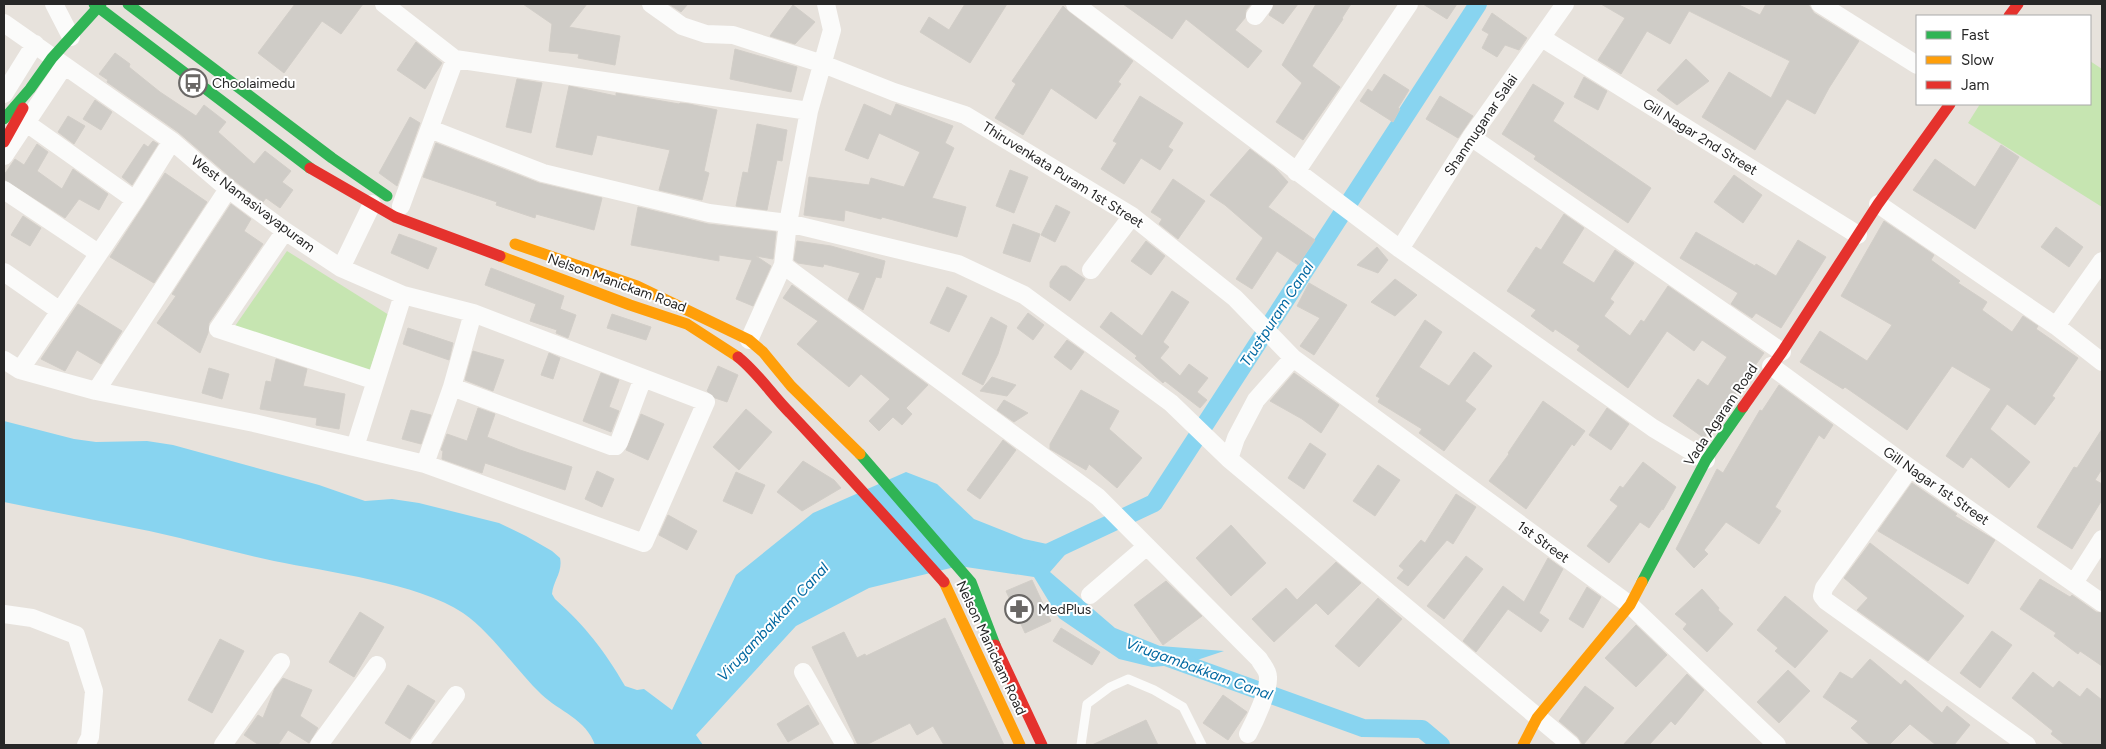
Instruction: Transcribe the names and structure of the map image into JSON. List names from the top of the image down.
{
  "streets": {
    "main road": ["Nelson Manickam Road", "Vada Agaram Road"],
    "street": [
      "Shanmuganar Salai",
      "Gill Nagar 2nd Street",
      "Thiruvenkata Puram 1st Street",
      "West Namasivayapuram",
      "Gill Nagar 1st Street",
      "1st Street"
    ]
  },
  "crossings": [
    ["Shanmuganar Salai", "Gill Nagar 2nd Street"],
    ["Gill Nagar 2nd Street", "Vada Agaram Road"],
    ["Thiruvenkata Puram 1st Street", "1st Street"],
    ["Vada Agaram Road", "Gill Nagar 1st Street"],
    ["Vada Agaram Road", "1st Street"]
  ],
  "water": ["Trustpuram Canal", "Virugambakkam Canal"],
  "places": {
    "bus stop": ["Choolaimedu"],
    "pharmacy": ["MedPlus"]
  },
  "legend": ["Fast", "Slow", "Jam"]
}
